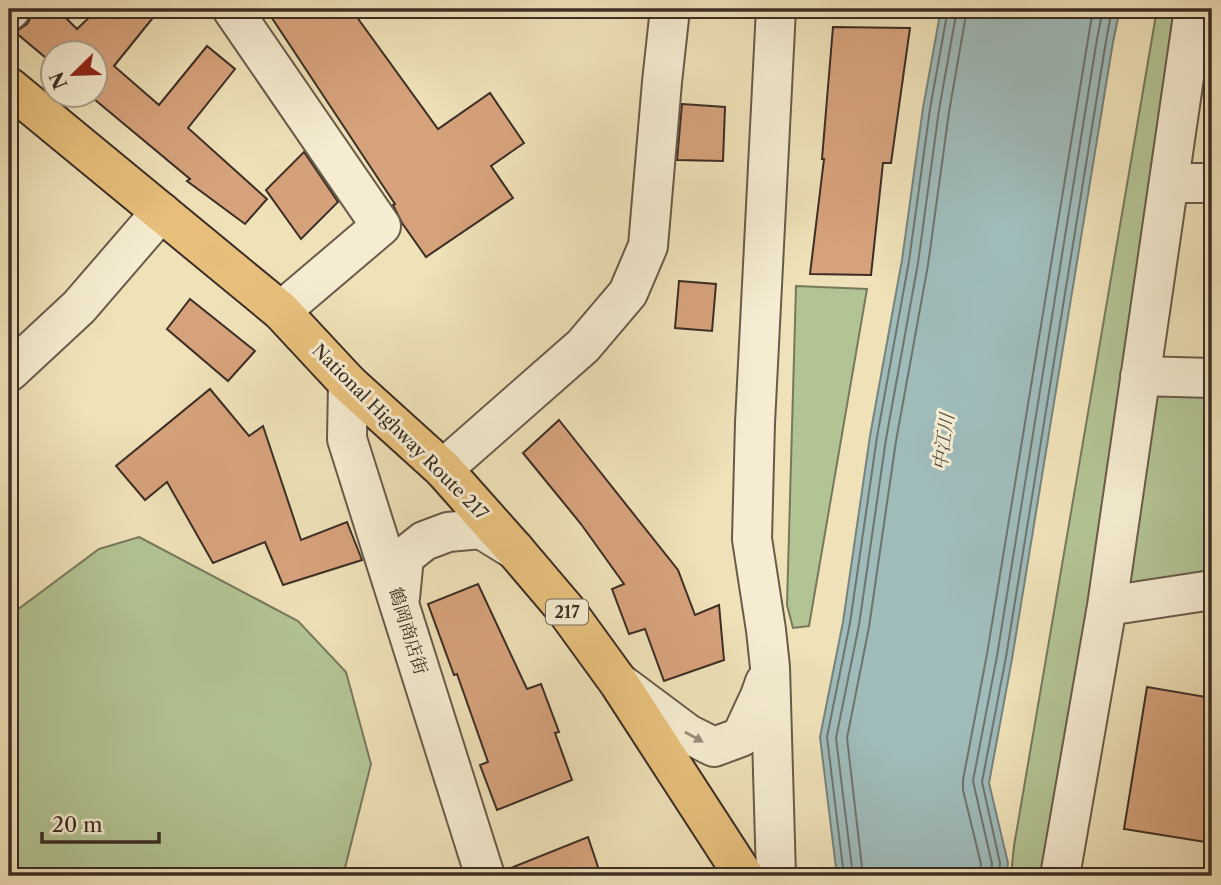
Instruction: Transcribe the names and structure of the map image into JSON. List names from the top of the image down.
{
  "streets": {
    "highway": ["National Highway Route 217", "217"],
    "street": ["鶴岡商店街"]
  },
  "crossings": [
    ["National Highway Route 217", "鶴岡商店街"]
  ],
  "water": ["中江川"],
  "scale_bar": "20 m",
  "north": "bottom left"
}
